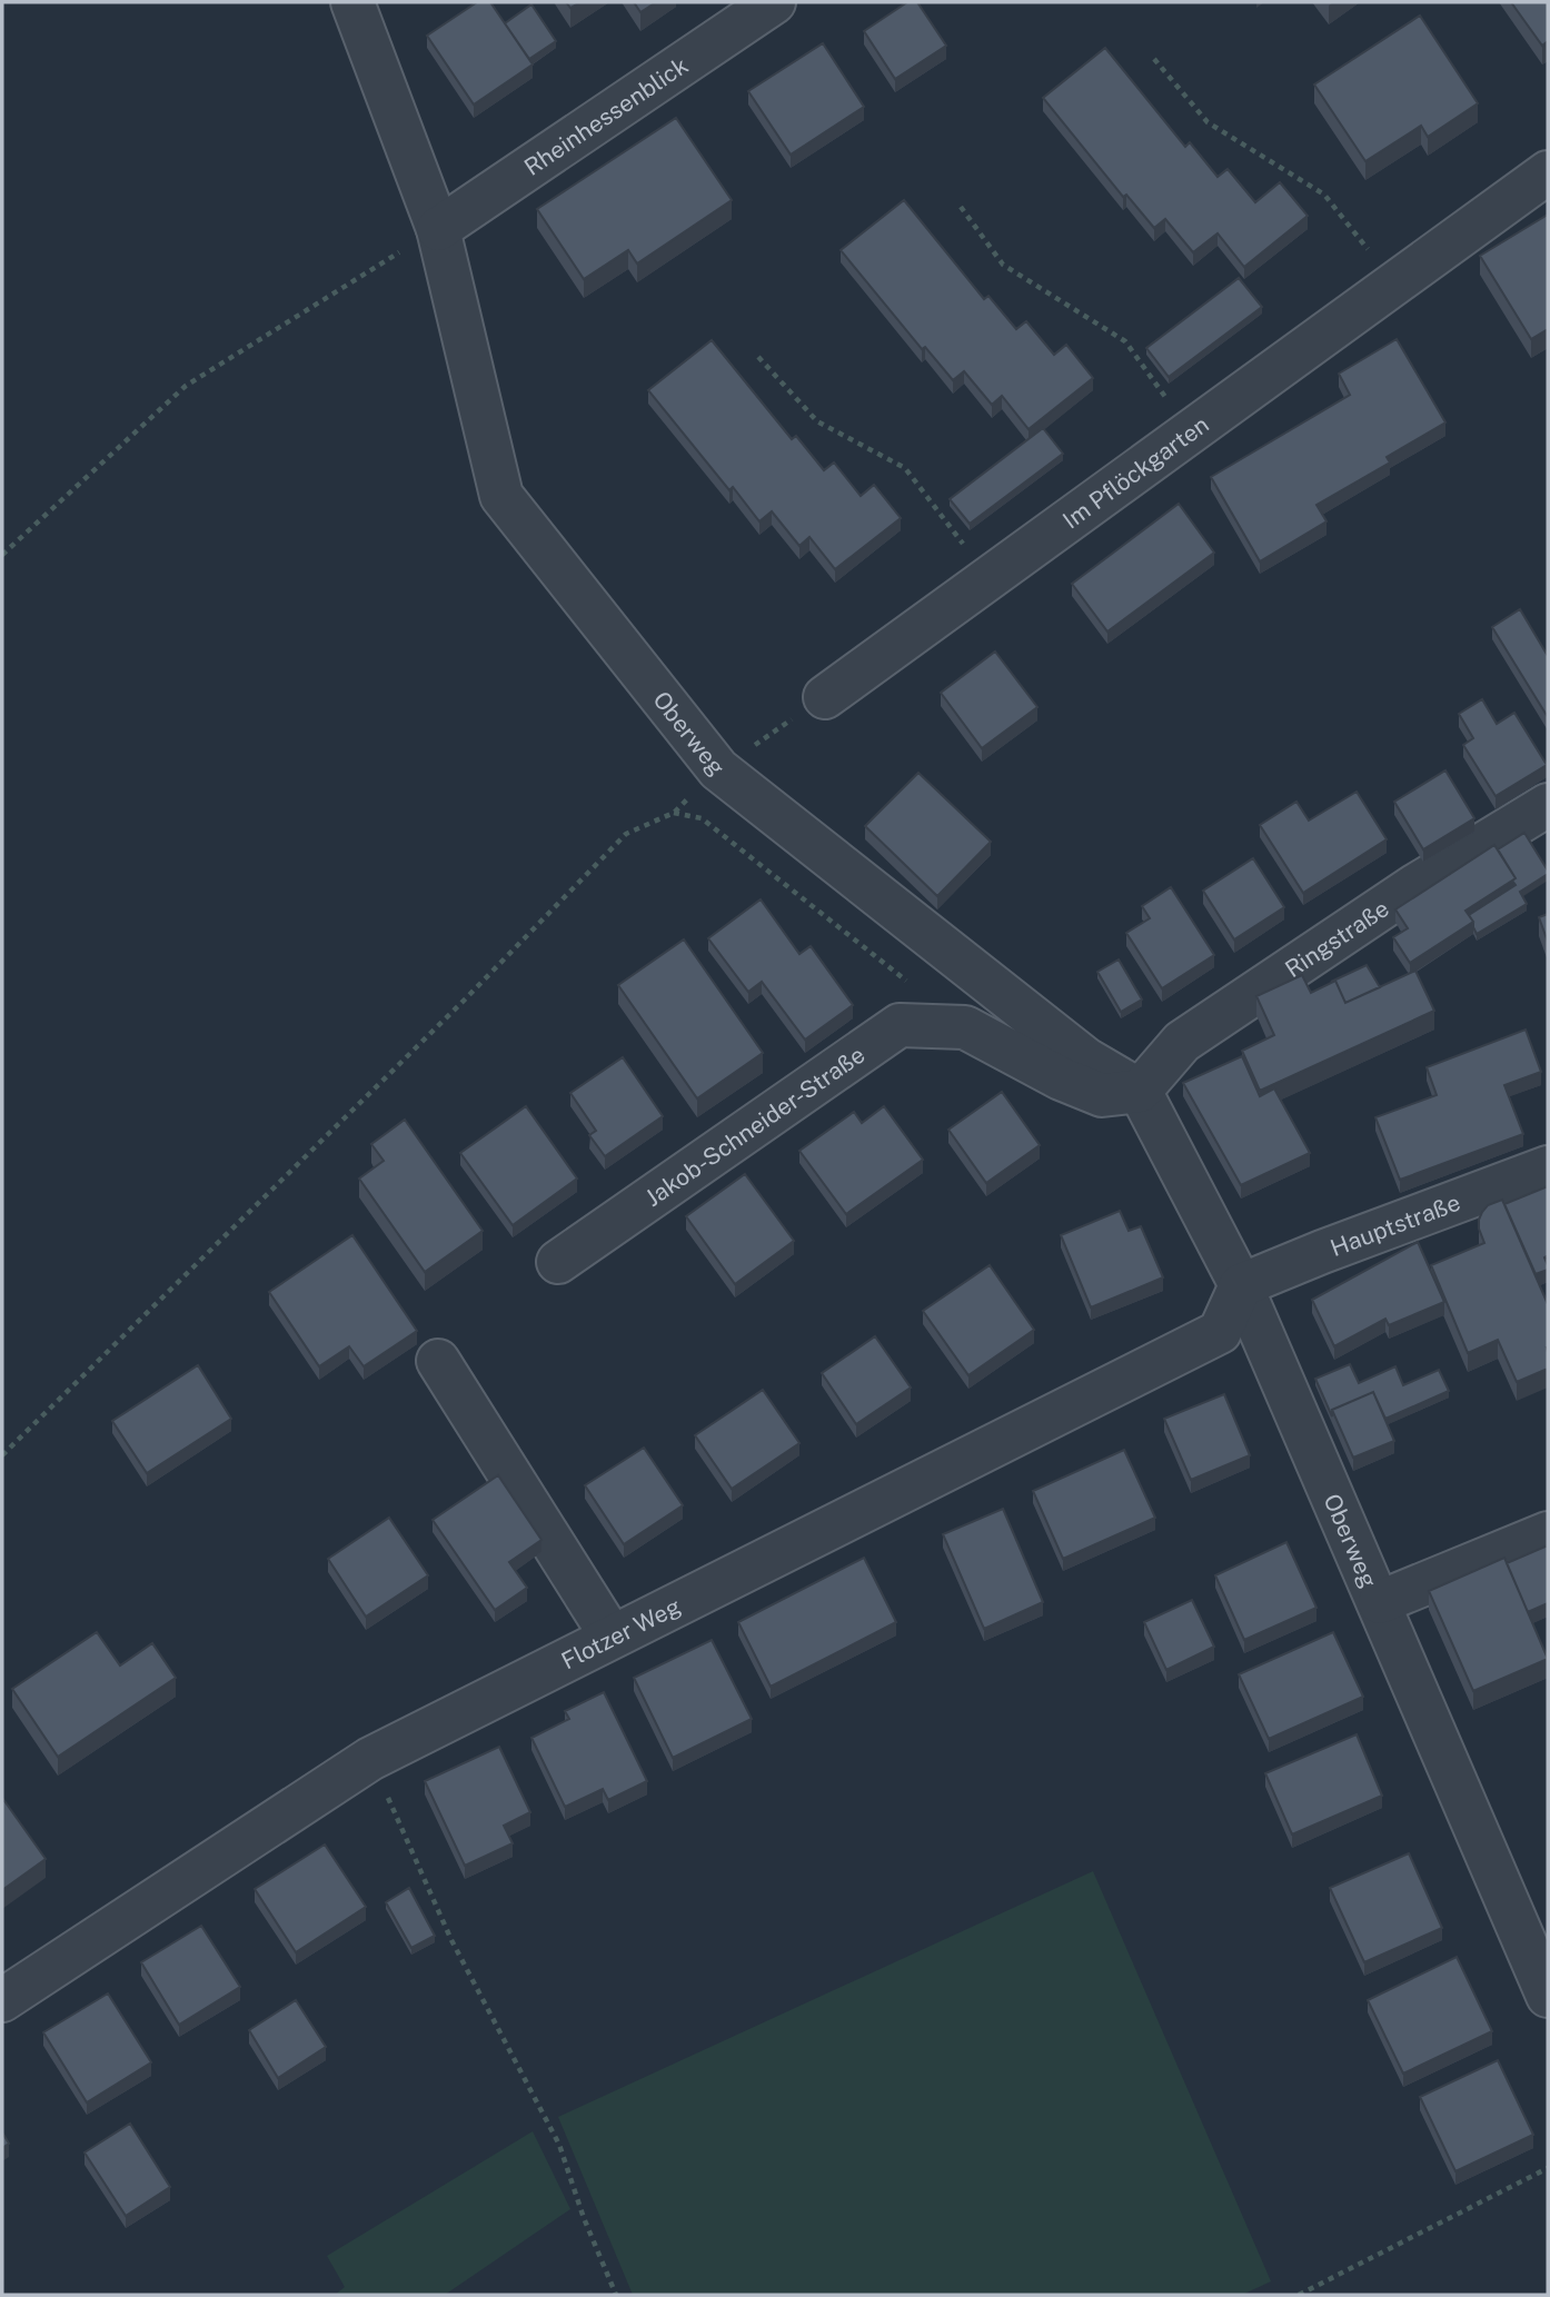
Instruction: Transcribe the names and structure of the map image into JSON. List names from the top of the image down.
{
  "streets": {
    "street": [
      "Rheinhessenblick",
      "Im Pflöckgarten",
      "Oberweg",
      "Ringstraße",
      "Jakob-Schneider-Straße",
      "Hauptstraße",
      "Flotzer Weg"
    ]
  },
  "crossings": [
    ["Rheinhessenblick", "Oberweg"],
    ["Oberweg", "Ringstraße"],
    ["Oberweg", "Hauptstraße"],
    ["Oberweg", "Flotzer Weg"],
    ["Hauptstraße", "Flotzer Weg"]
  ]
}
